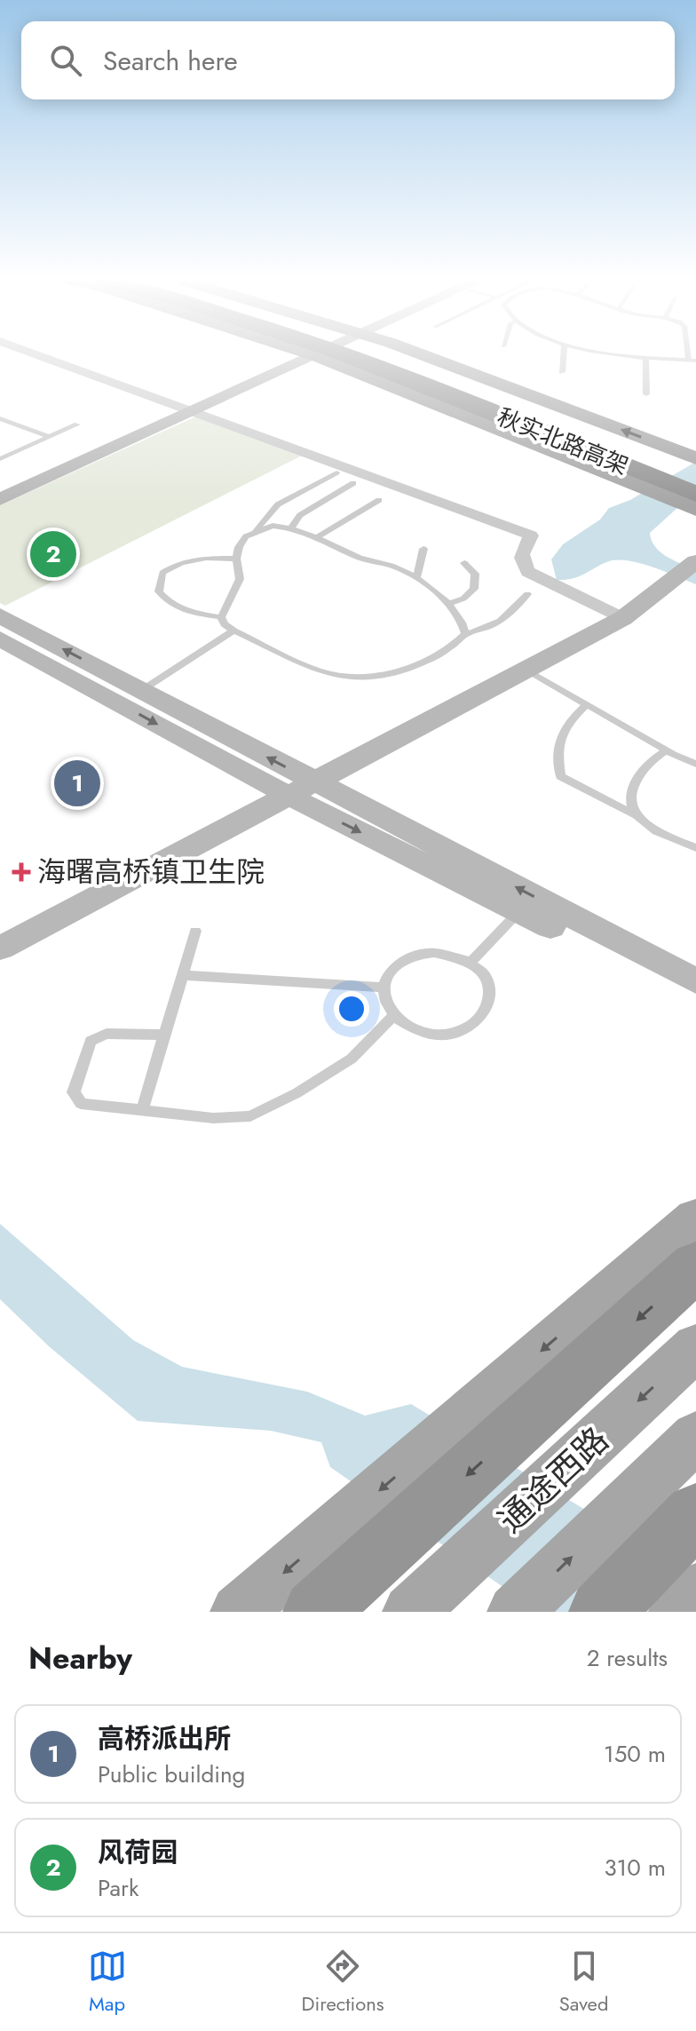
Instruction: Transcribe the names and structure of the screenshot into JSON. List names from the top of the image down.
{
  "streets": {
    "highway": ["秋实北路高架"],
    "main road": ["通途西路"]
  },
  "places": {
    "health": ["海曙高桥镇卫生院"]
  },
  "page": {
    "search": "Search here",
    "pins": ["2", "1"],
    "heading": ["Nearby", "2 results"],
    "list": [
      {
        "mark": "1",
        "name": "高桥派出所",
        "note": "Public building",
        "value": "150 m"
      },
      {
        "mark": "2",
        "name": "风荷园",
        "note": "Park",
        "value": "310 m"
      }
    ],
    "nav": ["Map", "Directions", "Saved"]
  }
}
